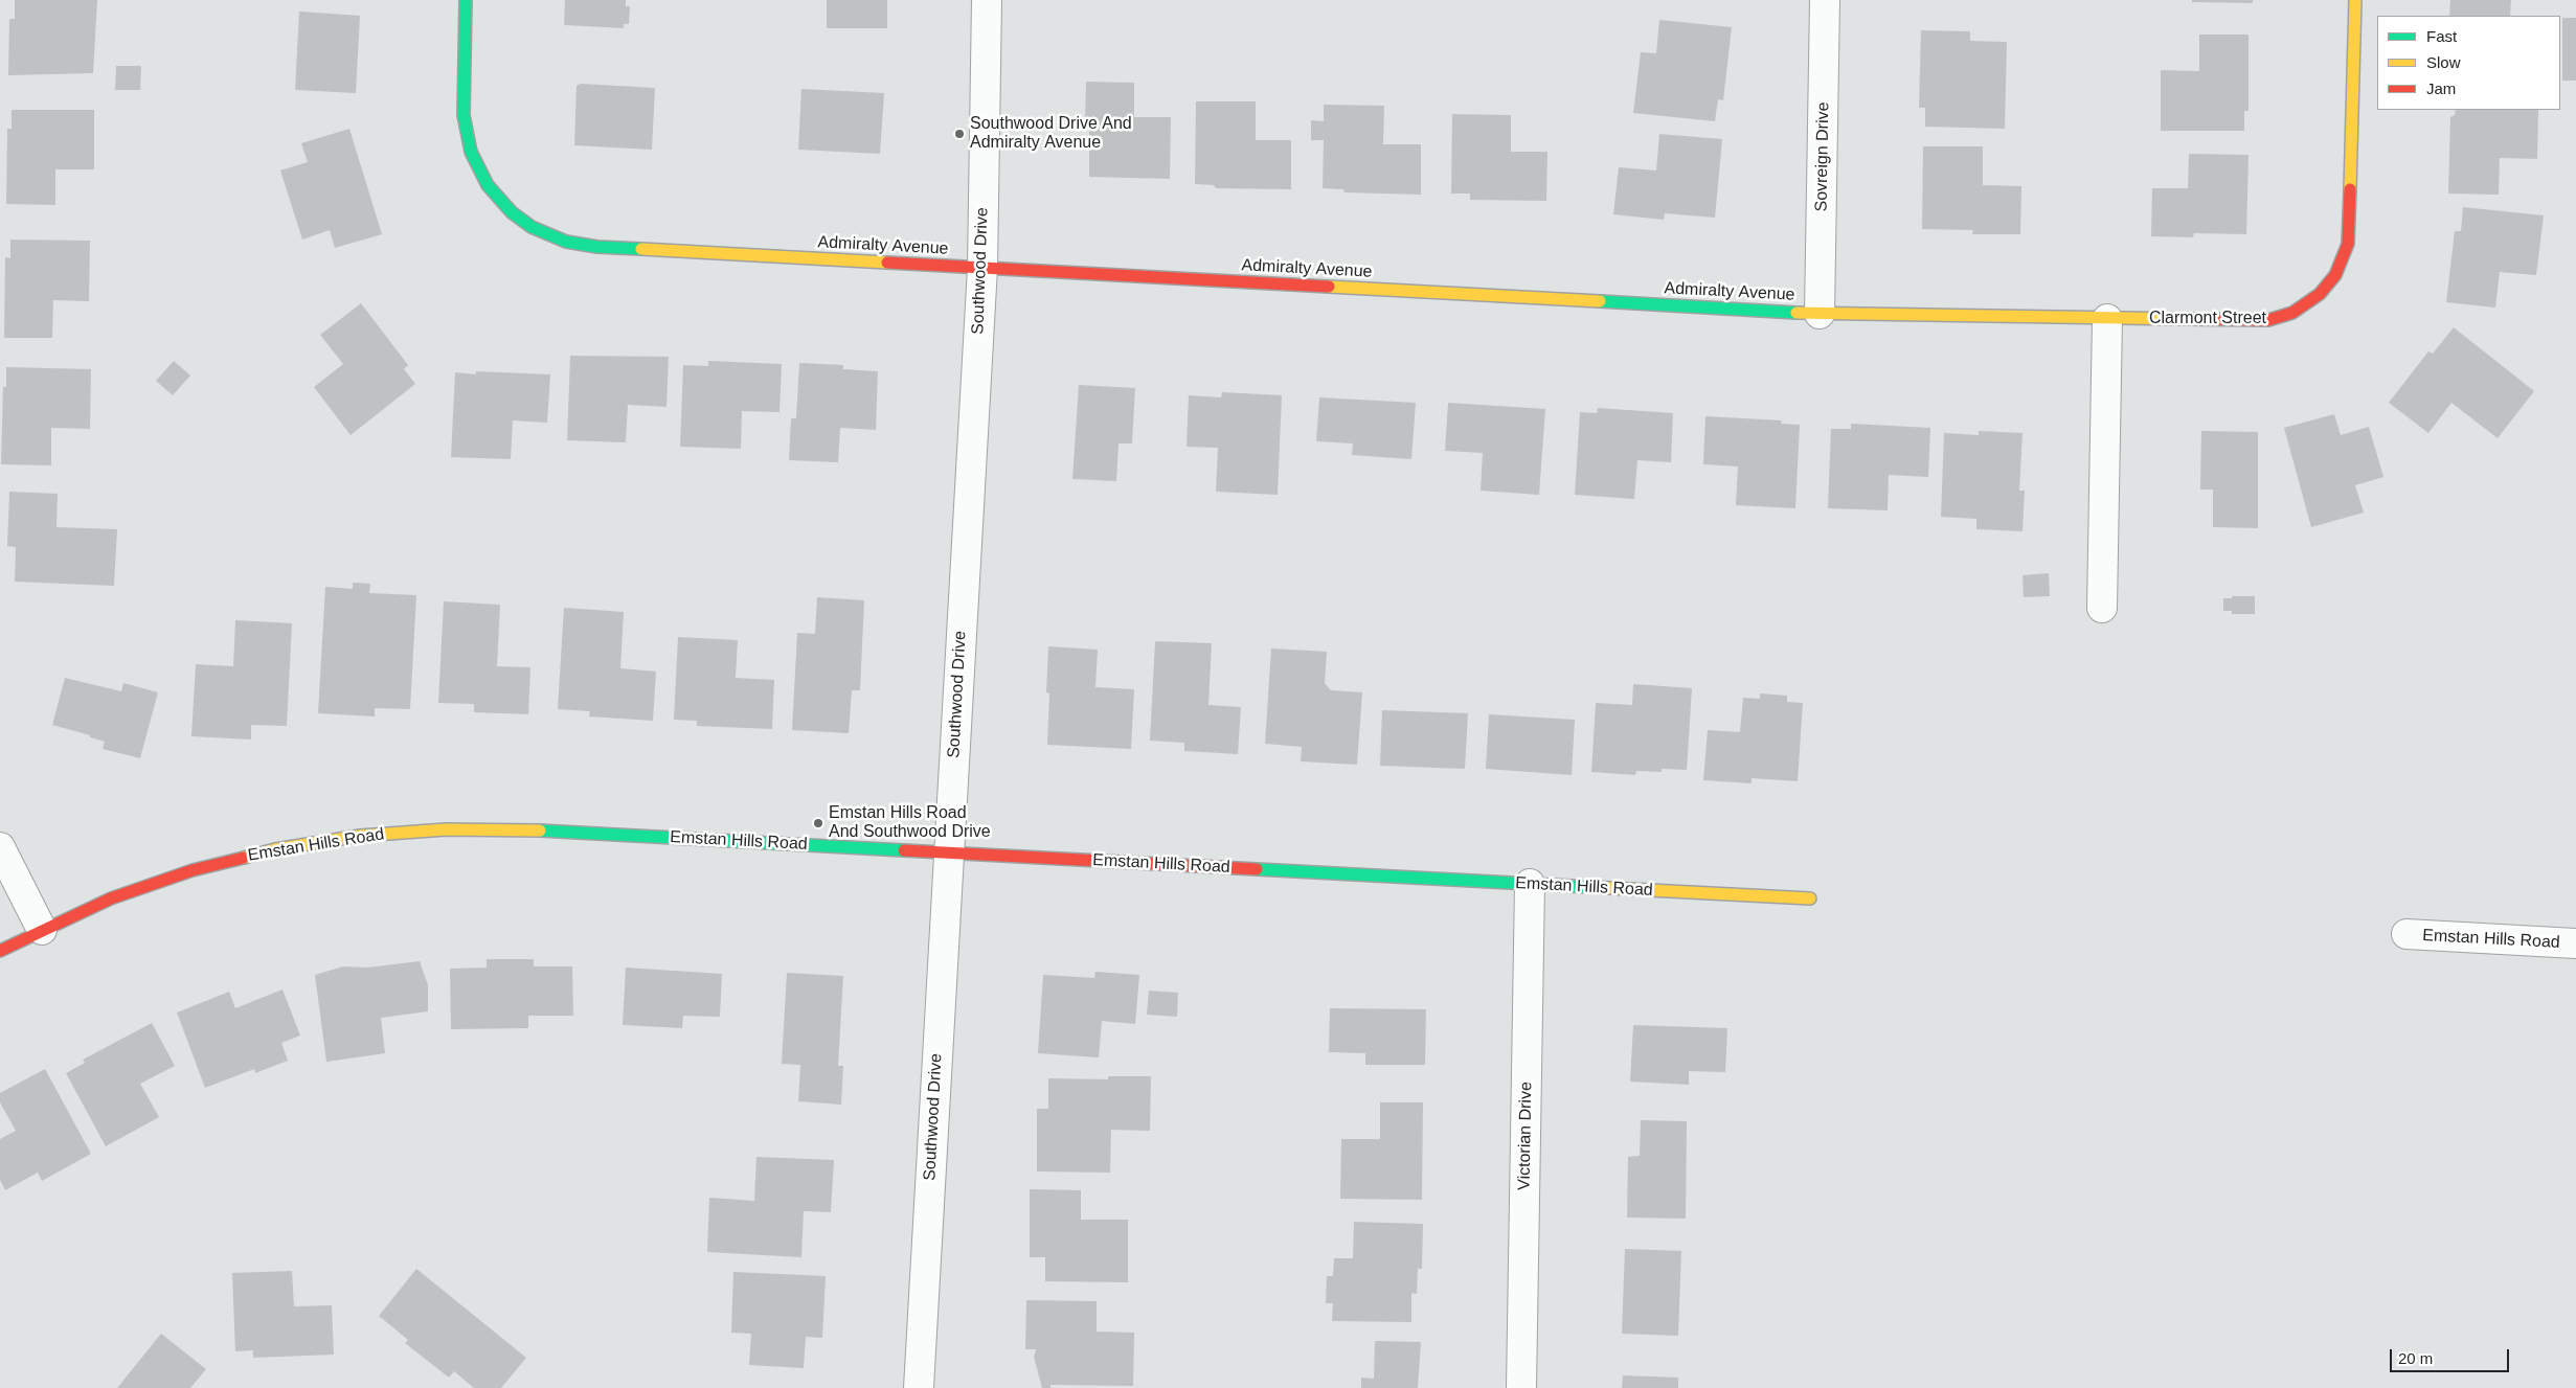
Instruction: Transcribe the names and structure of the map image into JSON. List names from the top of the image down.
{
  "streets": {
    "street": [
      "Sovreign Drive",
      "Admiralty Avenue",
      "Southwood Drive",
      "Clarmont Street",
      "Emstan Hills Road",
      "Victorian Drive"
    ]
  },
  "crossings": [
    ["Sovreign Drive", "Admiralty Avenue"],
    ["Admiralty Avenue", "Southwood Drive"],
    ["Admiralty Avenue", "Clarmont Street"],
    ["Southwood Drive", "Emstan Hills Road"],
    ["Emstan Hills Road", "Victorian Drive"]
  ],
  "places": ["Southwood Drive And Admiralty Avenue", "Emstan Hills Road And Southwood Drive"],
  "legend": ["Fast", "Slow", "Jam"],
  "scale_bar": "20 m"
}
